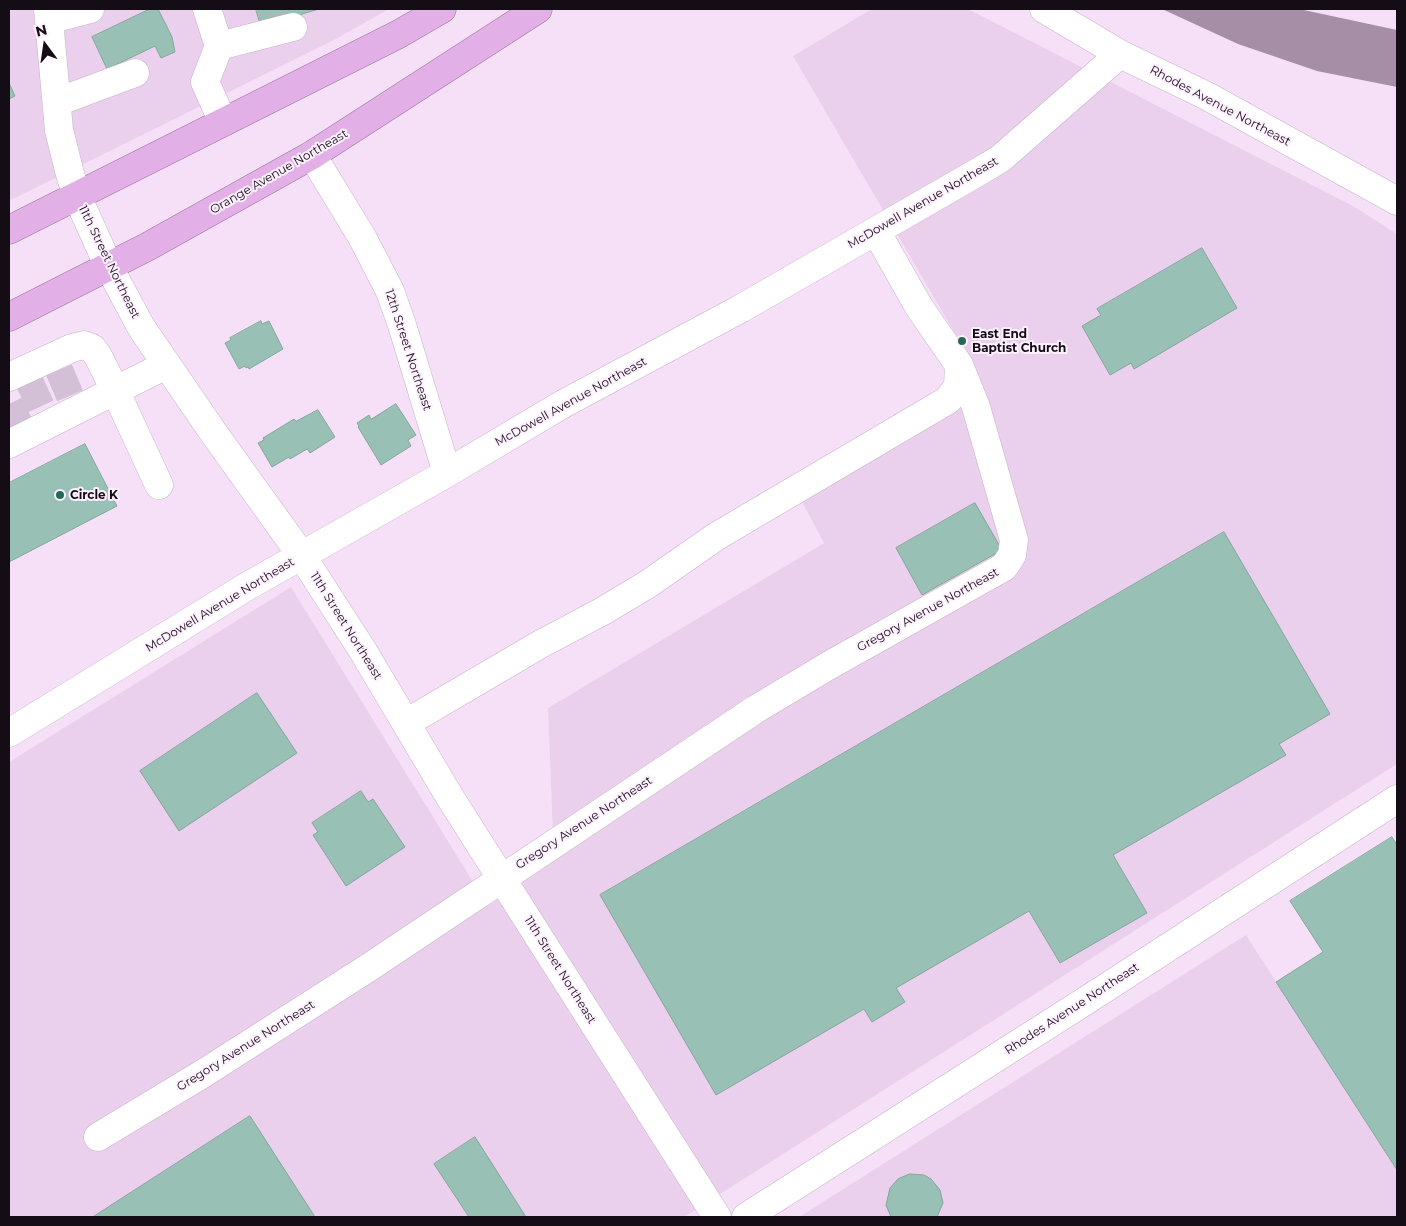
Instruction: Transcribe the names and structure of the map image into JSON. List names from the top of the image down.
{
  "streets": {
    "highway": ["Orange Avenue Northeast"],
    "street": [
      "Rhodes Avenue Northeast",
      "McDowell Avenue Northeast",
      "11th Street Northeast",
      "12th Street Northeast",
      "Gregory Avenue Northeast"
    ]
  },
  "crossings": [
    ["Rhodes Avenue Northeast", "McDowell Avenue Northeast"],
    ["Orange Avenue Northeast", "11th Street Northeast"],
    ["Orange Avenue Northeast", "12th Street Northeast"],
    ["McDowell Avenue Northeast", "11th Street Northeast"],
    ["McDowell Avenue Northeast", "12th Street Northeast"],
    ["McDowell Avenue Northeast", "Gregory Avenue Northeast"],
    ["11th Street Northeast", "Gregory Avenue Northeast"]
  ],
  "places": ["East End Baptist Church", "Circle K"],
  "north": "top"
}
